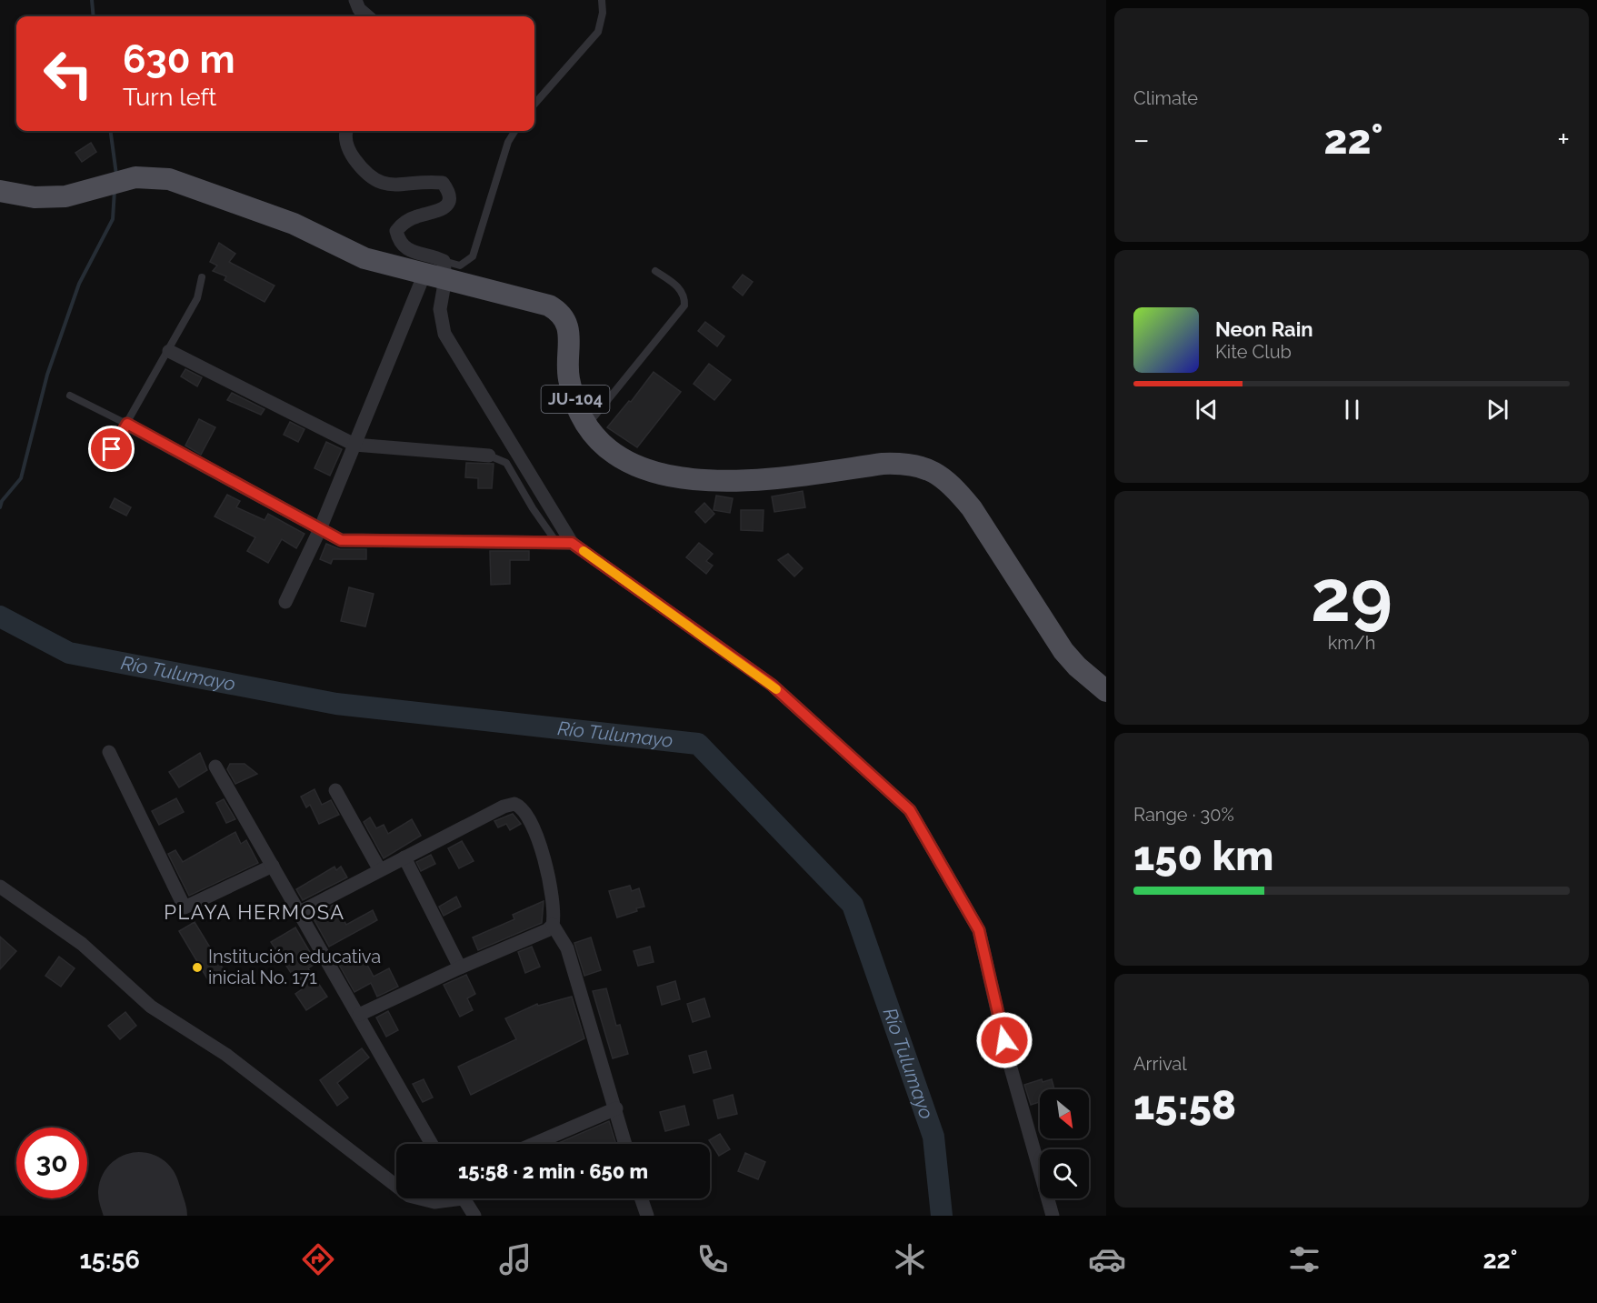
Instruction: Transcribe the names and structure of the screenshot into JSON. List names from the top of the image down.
{
  "streets": {
    "main road": ["JU-104"]
  },
  "districts": ["PLAYA HERMOSA"],
  "water": ["Río Tulumayo"],
  "places": ["Institución educativa inicial No. 171"],
  "north": "bottom right",
  "page": {
    "tile": [
      "Climate",
      ["29", "km/h"],
      ["Range · 30%", "150 km"],
      ["Arrival", "15:58"]
    ],
    "turn": ["630 m", "Turn left"],
    "heat": ["−", "22°", "+"],
    "song": ["Neon Rain", "Kite Club"],
    "limit": "30",
    "trip": "15:58 · 2 min · 650 m",
    "tabs": ["15:56", "22°"]
  }
}
